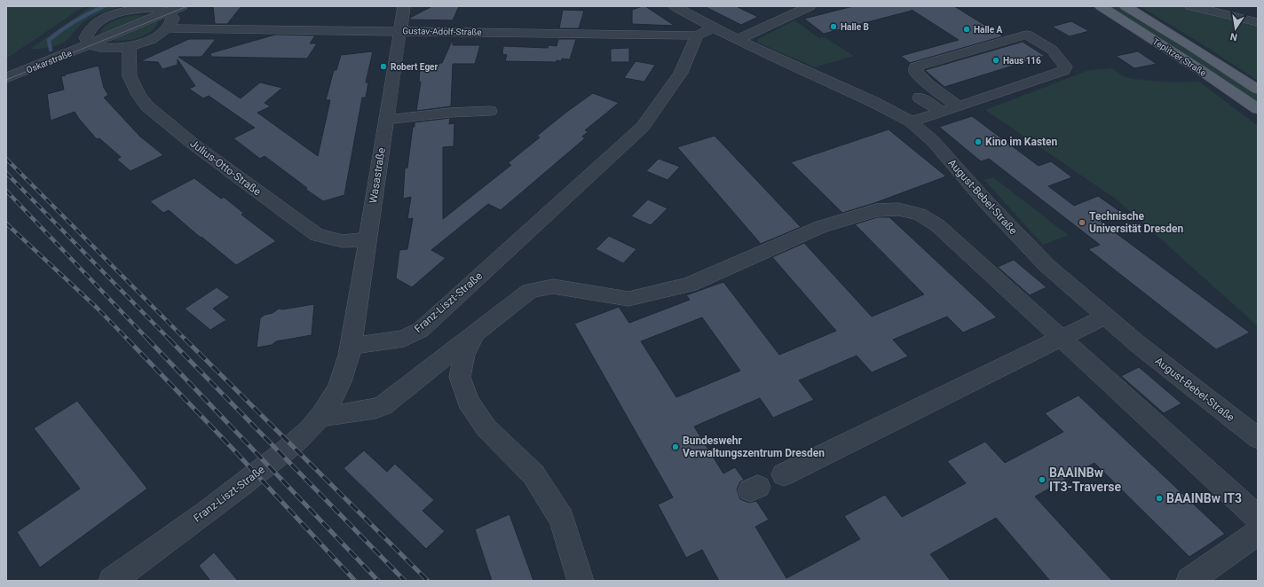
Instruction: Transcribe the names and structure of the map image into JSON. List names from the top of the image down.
{
  "streets": {
    "main road": ["Teplitzer Straße"],
    "street": [
      "Gustav-Adolf-Straße",
      "Oskarstraße",
      "Julius-Otto-Straße",
      "Wasastraße",
      "August-Bebel-Straße",
      "Franz-Liszt-Straße"
    ]
  },
  "crossings": [
    ["Gustav-Adolf-Straße", "Wasastraße"],
    ["Gustav-Adolf-Straße", "August-Bebel-Straße"],
    ["Gustav-Adolf-Straße", "Franz-Liszt-Straße"],
    ["Julius-Otto-Straße", "Wasastraße"],
    ["Wasastraße", "Franz-Liszt-Straße"]
  ],
  "places": [
    "Halle B",
    "Halle A",
    "Haus 116",
    "Robert Eger",
    "Kino im Kasten",
    "Technische Universität Dresden",
    "Bundeswehr Verwaltungszentrum Dresden",
    "BAAINBw IT3-Traverse",
    "BAAINBw IT3"
  ],
  "north": "bottom"
}
